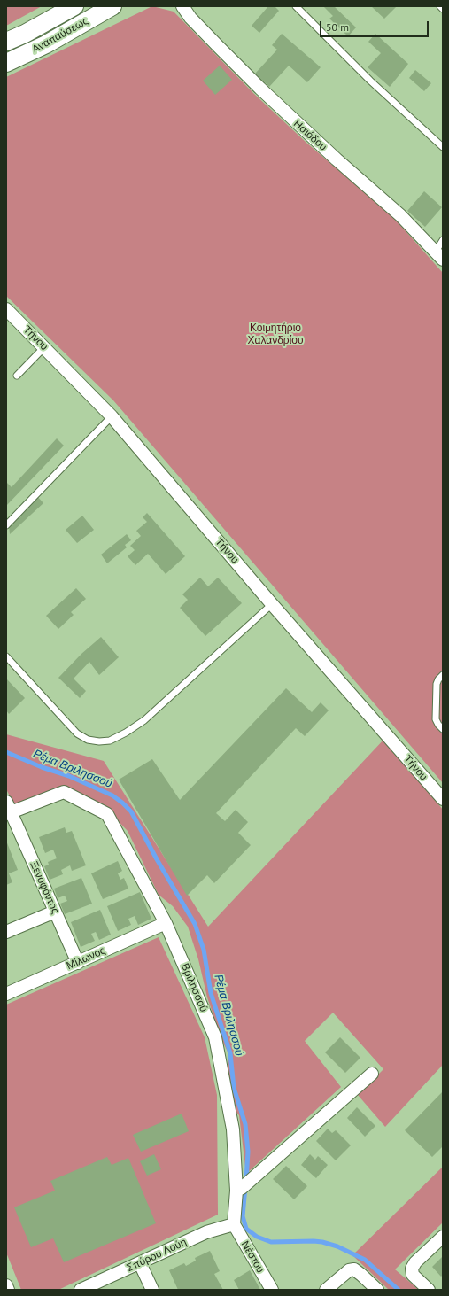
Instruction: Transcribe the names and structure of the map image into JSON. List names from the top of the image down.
{
  "streets": {
    "main road": ["Αναπαύσεως"],
    "street": [
      "Ησιόδου",
      "Τήνου",
      "Ξενοφόντος",
      "Μίλωνος",
      "Βριλησσού",
      "Σπύρου Λούη",
      "Νέστου"
    ]
  },
  "crossings": [
    ["Ξενοφόντος", "Μίλωνος"],
    ["Ξενοφόντος", "Βριλησσού"],
    ["Μίλωνος", "Βριλησσού"],
    ["Βριλησσού", "Σπύρου Λούη"],
    ["Βριλησσού", "Νέστου"],
    ["Σπύρου Λούη", "Νέστου"]
  ],
  "water": ["Ρέμα Βριλησσού"],
  "parks": ["Κοιμητήριο Χαλανδρίου"],
  "scale_bar": "50 m"
}
